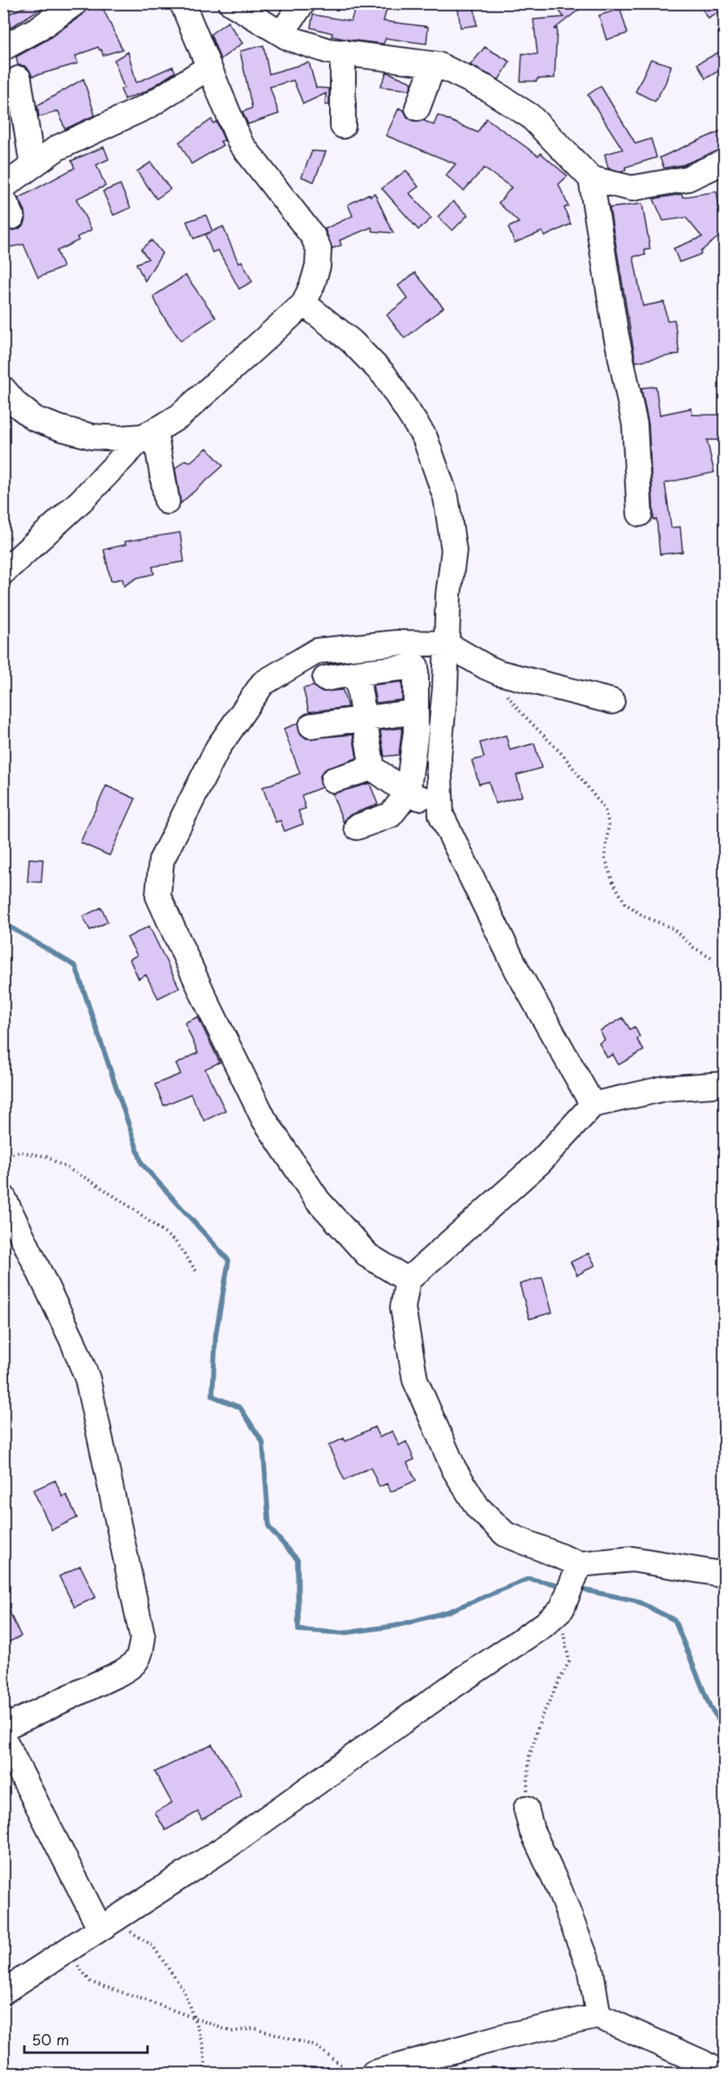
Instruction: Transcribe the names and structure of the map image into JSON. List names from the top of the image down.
{
  "scale_bar": "50 m"
}
